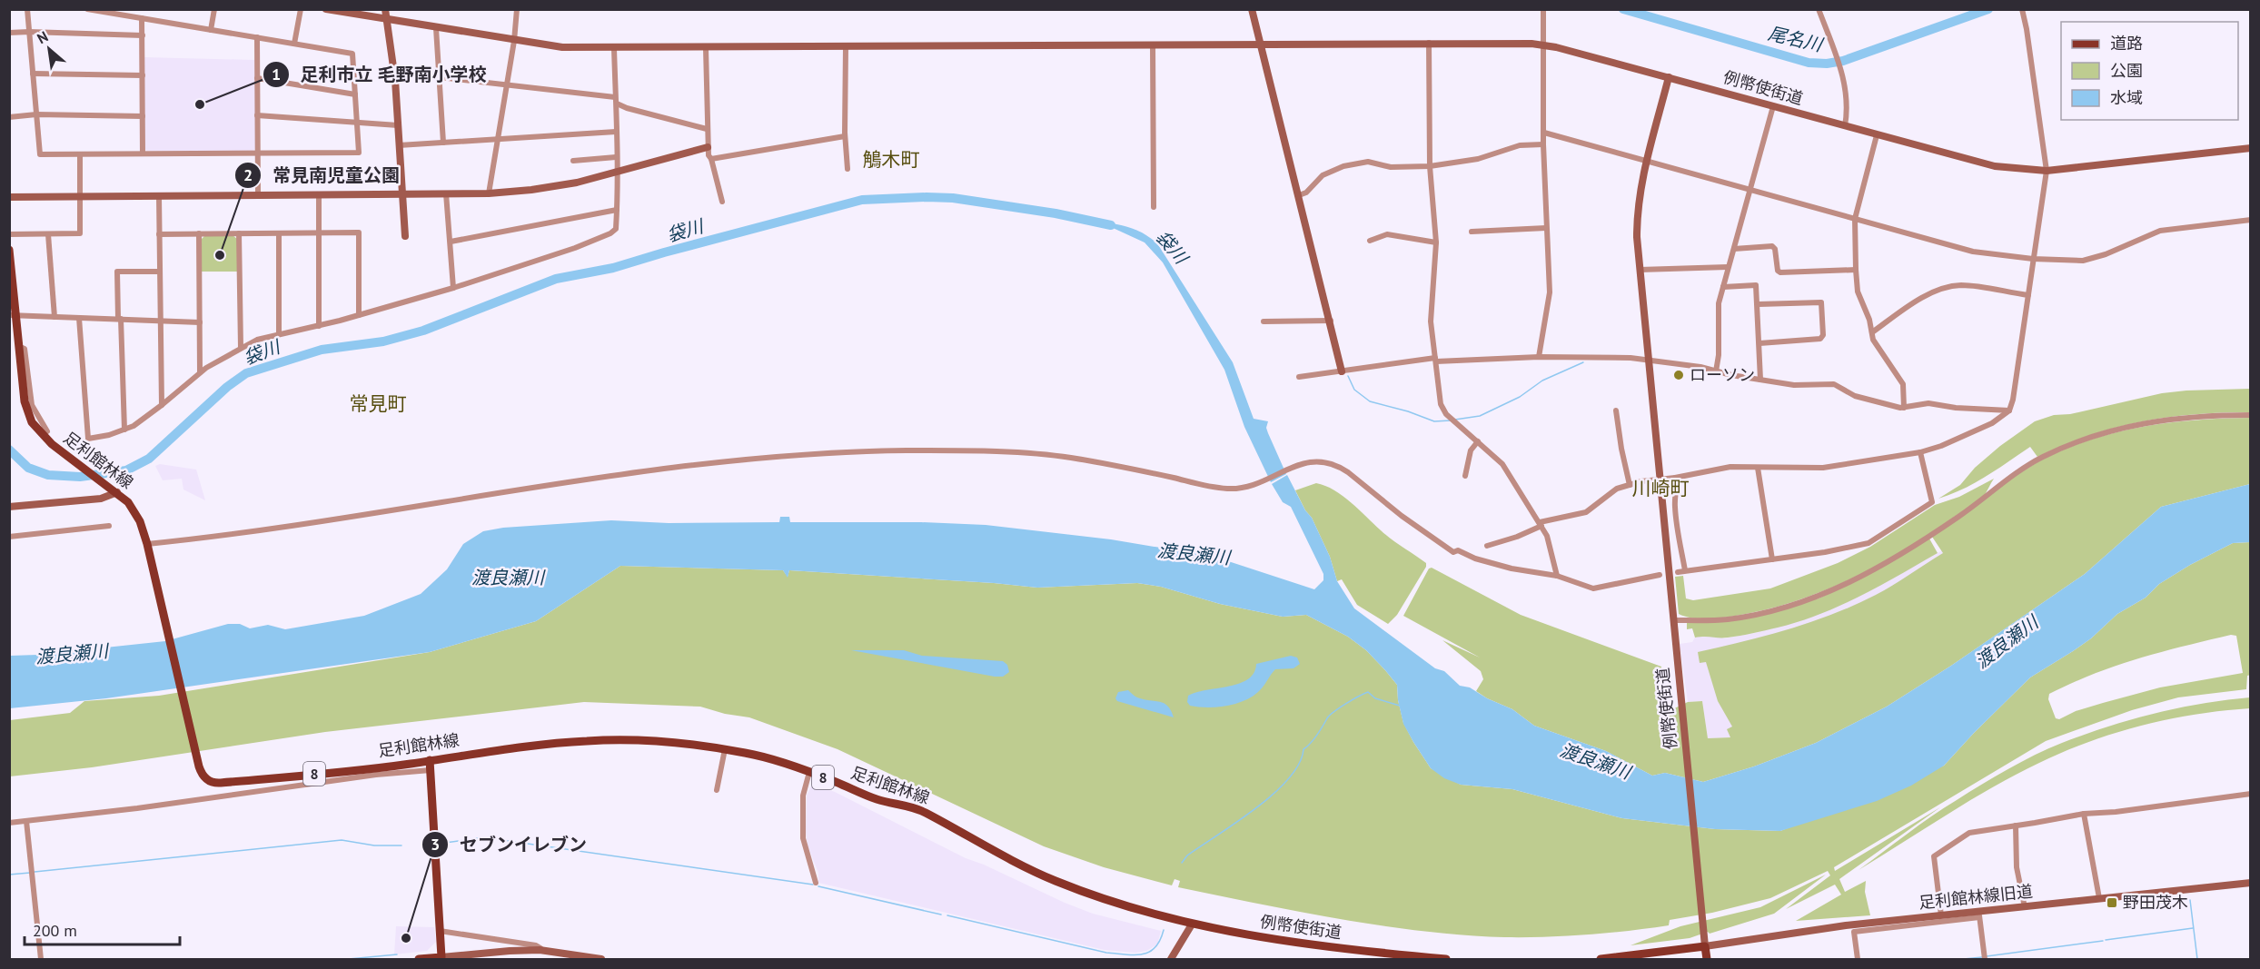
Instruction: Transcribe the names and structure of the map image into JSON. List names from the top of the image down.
{
  "streets": {
    "main road": ["例幣使街道", "足利館林線", "8"],
    "street": ["足利館林線旧道"]
  },
  "crossings": [
    ["例幣使街道", "足利館林線"],
    ["例幣使街道", "足利館林線旧道"]
  ],
  "districts": ["鵤木町", "常見町", "川崎町"],
  "water": ["尾名川", "袋川", "渡良瀬川"],
  "places": {
    "other": [
      "足利市立 毛野南小学校",
      "常見南児童公園",
      "ローソン",
      "セブンイレブン"
    ],
    "transit": ["野田茂木"]
  },
  "legend": ["道路", "公園", "水域"],
  "scale_bar": "200 m",
  "north": "top left"
}
